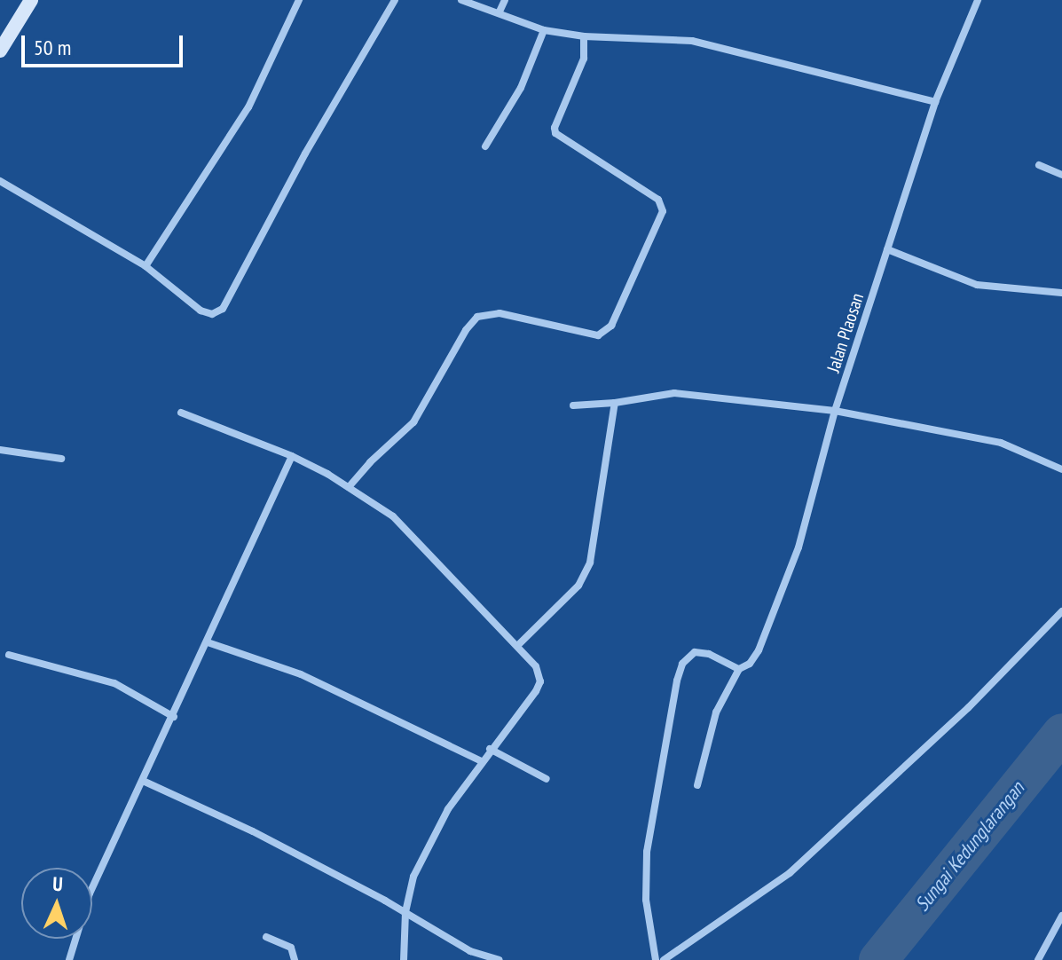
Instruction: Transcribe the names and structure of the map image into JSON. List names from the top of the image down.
{
  "streets": {
    "street": ["Jalan Plaosan"]
  },
  "water": ["Sungai Kedunglarangan"],
  "scale_bar": "50 m",
  "north": "top"
}
